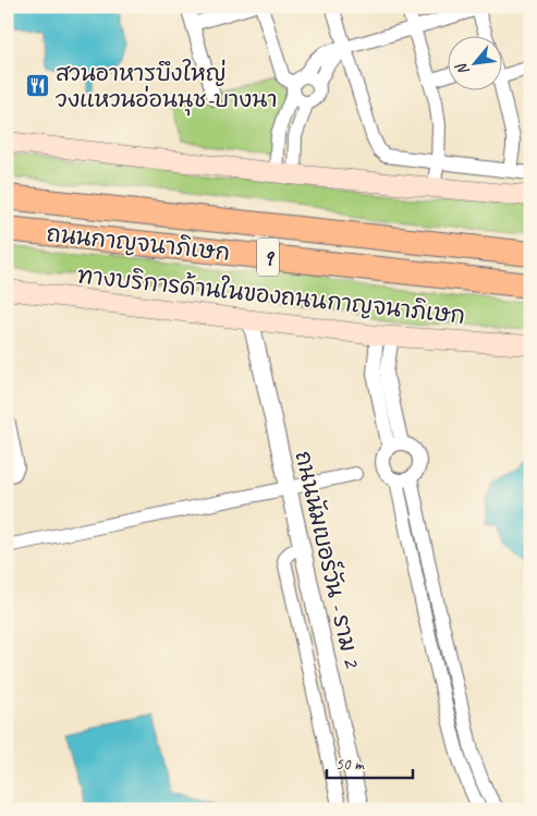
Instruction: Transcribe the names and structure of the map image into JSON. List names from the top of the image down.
{
  "streets": {
    "highway": ["ถนนกาญจนาภิเษก", "9"],
    "main road": ["ทางบริการด้านในของถนนกาญจนาภิเษก"],
    "street": ["ถนนนัมเบอร์วัน - ราม 2"]
  },
  "crossings": [
    ["ทางบริการด้านในของถนนกาญจนาภิเษก", "ถนนนัมเบอร์วัน - ราม 2"]
  ],
  "places": {
    "restaurant": ["สวนอาหารบึงใหญ่ วงแหวนอ่อนนุช-บางนา"]
  },
  "scale_bar": "50 m",
  "north": "bottom left"
}
